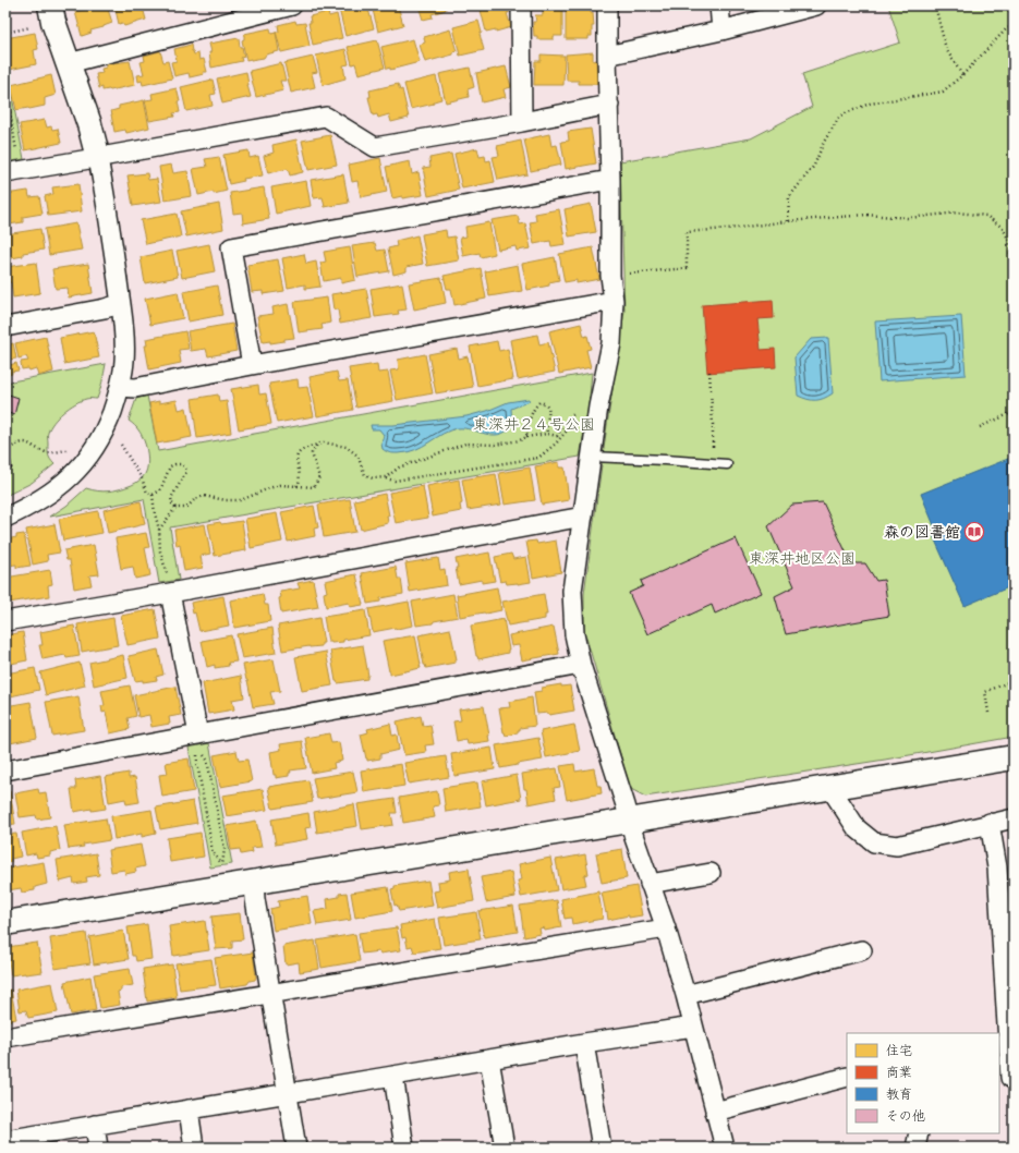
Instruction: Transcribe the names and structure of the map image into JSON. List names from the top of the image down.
{
  "parks": ["東深井２４号公園", "東深井地区公園"],
  "places": {
    "library": ["森の図書館"]
  },
  "legend": [
    "住宅",
    "商業",
    "教育",
    "その他"
  ]
}
